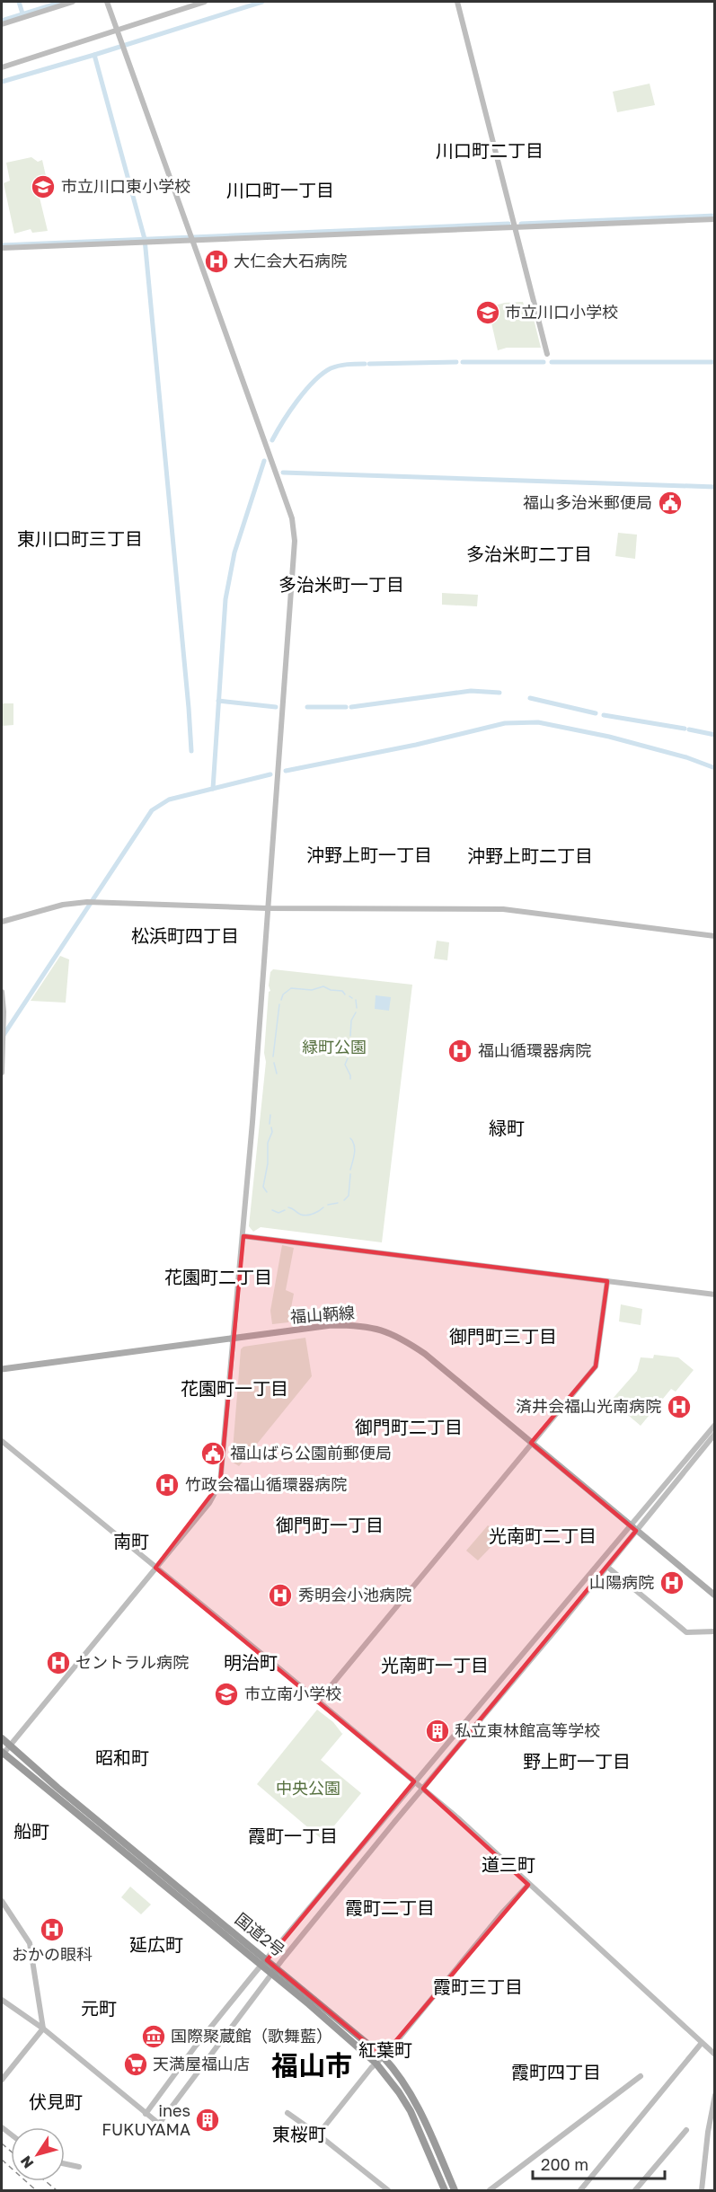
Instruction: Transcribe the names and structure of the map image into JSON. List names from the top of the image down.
{
  "streets": {
    "highway": ["国道2号"],
    "main road": ["福山鞆線"]
  },
  "districts": [
    "川口町二丁目",
    "川口町一丁目",
    "東川口町三丁目",
    "多治米町二丁目",
    "多治米町一丁目",
    "沖野上町一丁目",
    "沖野上町二丁目",
    "松浜町四丁目",
    "緑町",
    "花園町二丁目",
    "御門町三丁目",
    "花園町一丁目",
    "御門町二丁目",
    "御門町一丁目",
    "光南町二丁目",
    "南町",
    "明治町",
    "光南町一丁目",
    "昭和町",
    "野上町一丁目",
    "船町",
    "霞町一丁目",
    "道三町",
    "霞町二丁目",
    "延広町",
    "霞町三丁目",
    "元町",
    "紅葉町",
    "福山市",
    "霞町四丁目",
    "伏見町",
    "東桜町"
  ],
  "parks": ["緑町公園", "中央公園"],
  "places": {
    "school or university": ["市立川口東小学校", "市立川口小学校", "市立南小学校"],
    "hospital": [
      "大仁会大石病院",
      "福山循環器病院",
      "済井会福山光南病院",
      "竹政会福山循環器病院",
      "山陽病院",
      "秀明会小池病院",
      "セントラル病院",
      "おかの眼科"
    ],
    "public building": ["福山多治米郵便局", "福山ばら公園前郵便局"],
    "building": ["私立東林館高等学校", "ines FUKUYAMA"],
    "museum": ["国際聚蔵館（歌舞藍）"],
    "supermarket": ["天満屋福山店"]
  },
  "scale_bar": "200 m",
  "north": "bottom left"
}
